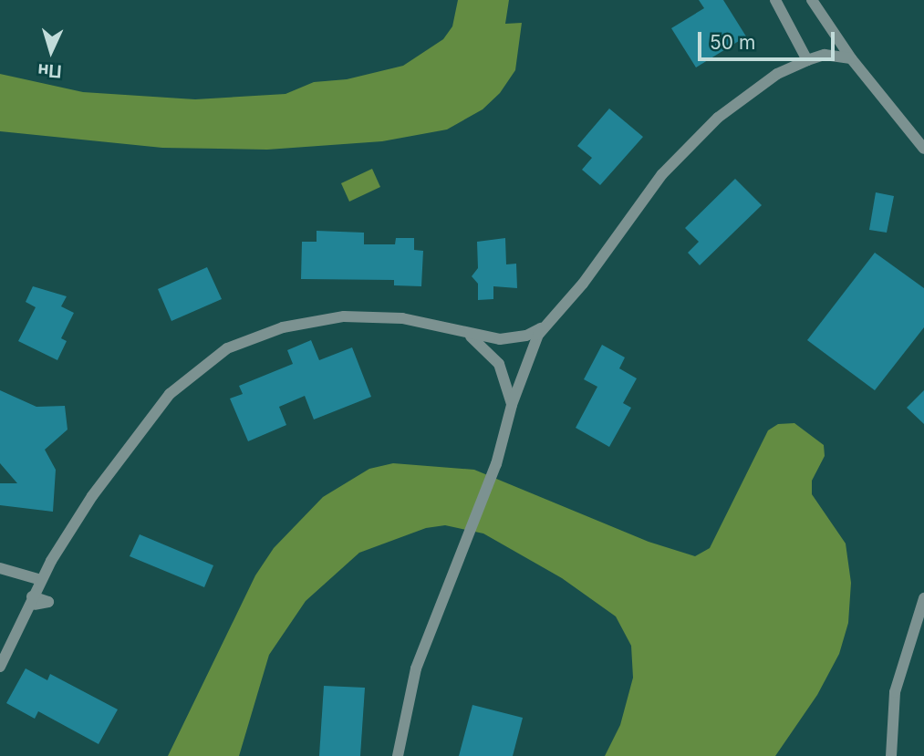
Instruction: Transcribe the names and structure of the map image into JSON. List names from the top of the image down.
{
  "scale_bar": "50 m",
  "north": "bottom"
}
